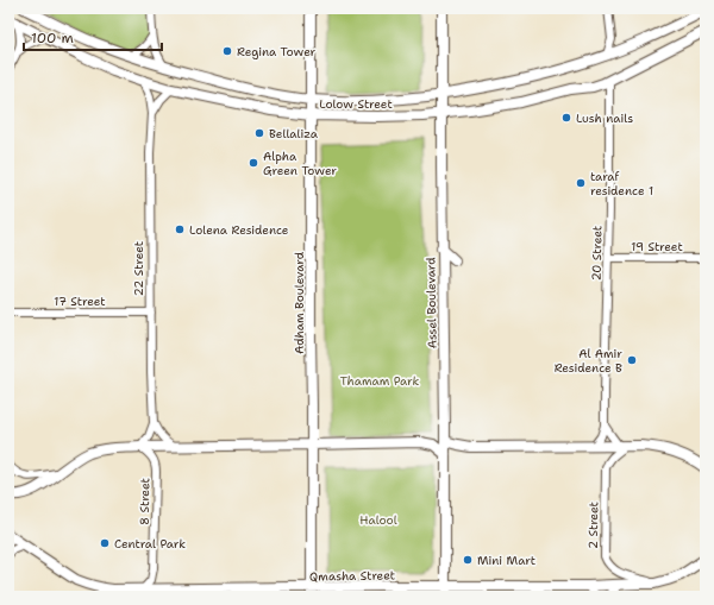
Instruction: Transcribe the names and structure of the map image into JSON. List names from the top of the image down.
{
  "streets": {
    "street": [
      "Lolow Street",
      "19 Street",
      "20 Street",
      "22 Street",
      "17 Street",
      "Adham Boulevard",
      "Assel Boulevard",
      "8 Street",
      "2 Street",
      "Qmasha Street"
    ]
  },
  "crossings": [
    ["Lolow Street", "20 Street"],
    ["Lolow Street", "22 Street"],
    ["Lolow Street", "Adham Boulevard"],
    ["Lolow Street", "Assel Boulevard"],
    ["19 Street", "20 Street"],
    ["22 Street", "17 Street"],
    ["Adham Boulevard", "Qmasha Street"],
    ["Assel Boulevard", "Qmasha Street"],
    ["8 Street", "Qmasha Street"],
    ["2 Street", "Qmasha Street"]
  ],
  "parks": ["Thamam Park", "Halool"],
  "places": [
    "Regina Tower",
    "Lush nails",
    "Bellaliza",
    "Alpha Green Tower",
    "taraf residence 1",
    "Lolena Residence",
    "Al Amir Residence B",
    "Central Park",
    "Mini Mart"
  ],
  "scale_bar": "100 m"
}
